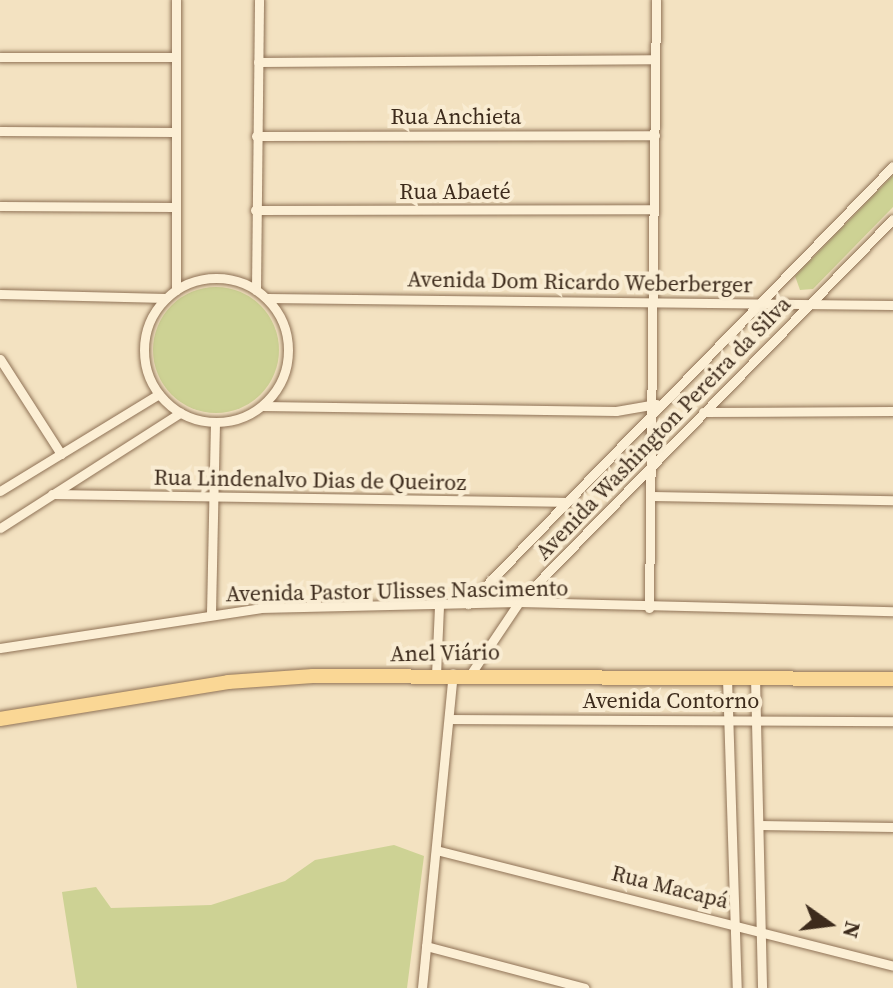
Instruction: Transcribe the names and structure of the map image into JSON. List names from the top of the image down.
{
  "streets": {
    "main road": ["Anel Viário"],
    "street": [
      "Rua Anchieta",
      "Rua Abaeté",
      "Avenida Dom Ricardo Weberberger",
      "Avenida Washington Pereira da Silva",
      "Rua Lindenalvo Dias de Queiroz",
      "Avenida Pastor Ulisses Nascimento",
      "Avenida Contorno",
      "Rua Macapá"
    ]
  },
  "crossings": [
    ["Avenida Dom Ricardo Weberberger", "Avenida Washington Pereira da Silva"],
    ["Avenida Washington Pereira da Silva", "Rua Lindenalvo Dias de Queiroz"],
    ["Avenida Washington Pereira da Silva", "Avenida Pastor Ulisses Nascimento"],
    ["Avenida Washington Pereira da Silva", "Anel Viário"]
  ],
  "north": "right"
}
